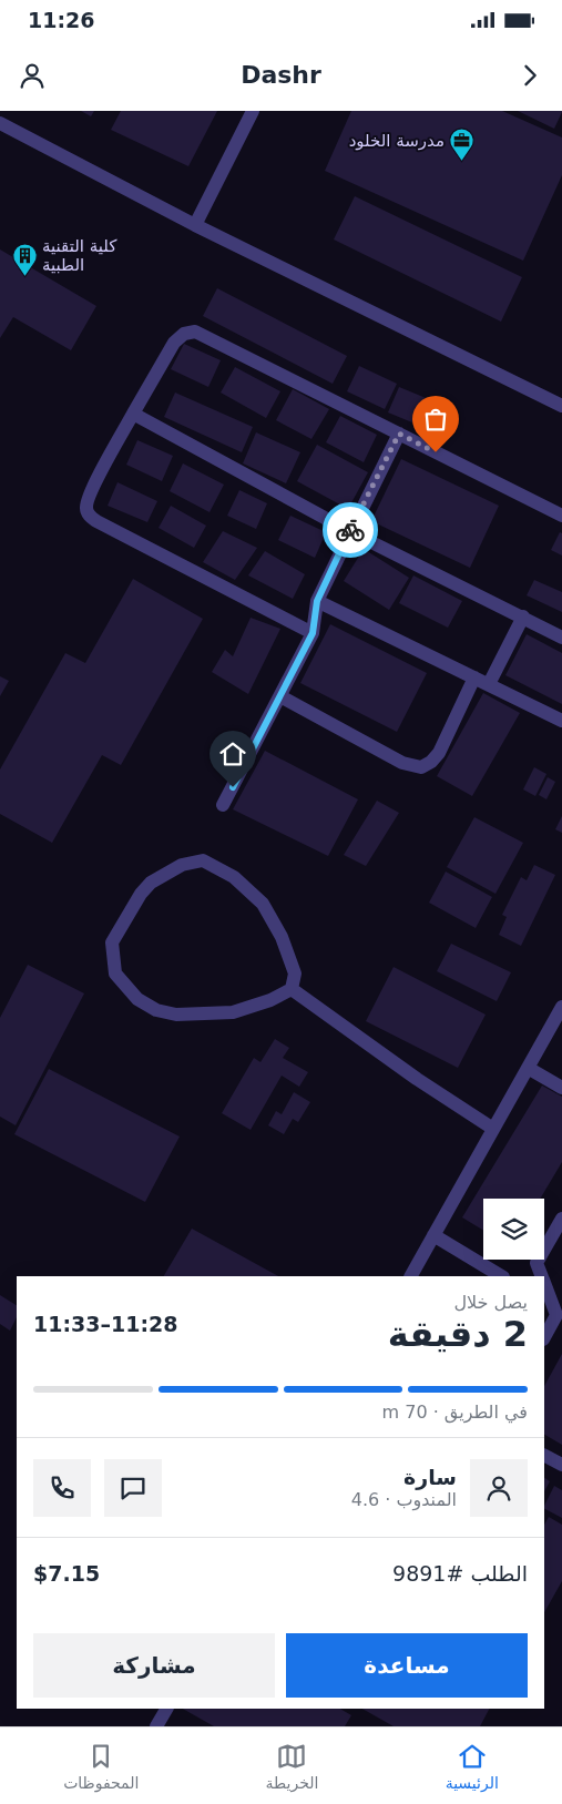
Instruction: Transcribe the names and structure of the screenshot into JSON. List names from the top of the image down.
{
  "places": {
    "office": ["مدرسة الخلود"],
    "building": ["كلية التقنية الطبية"]
  },
  "page": {
    "status": "11:26",
    "header": "Dashr",
    "heading": ["2 دقيقة", "يصل خلال", "11:28–11:33"],
    "panel": [
      "سارة",
      "المندوب · 4.6",
      "الطلب #9891",
      "$7.15"
    ],
    "bar": "في الطريق · 70 m",
    "buttons": ["مساعدة", "مشاركة"],
    "tabs": ["الرئيسية", "الخريطة", "المحفوظات"]
  }
}
